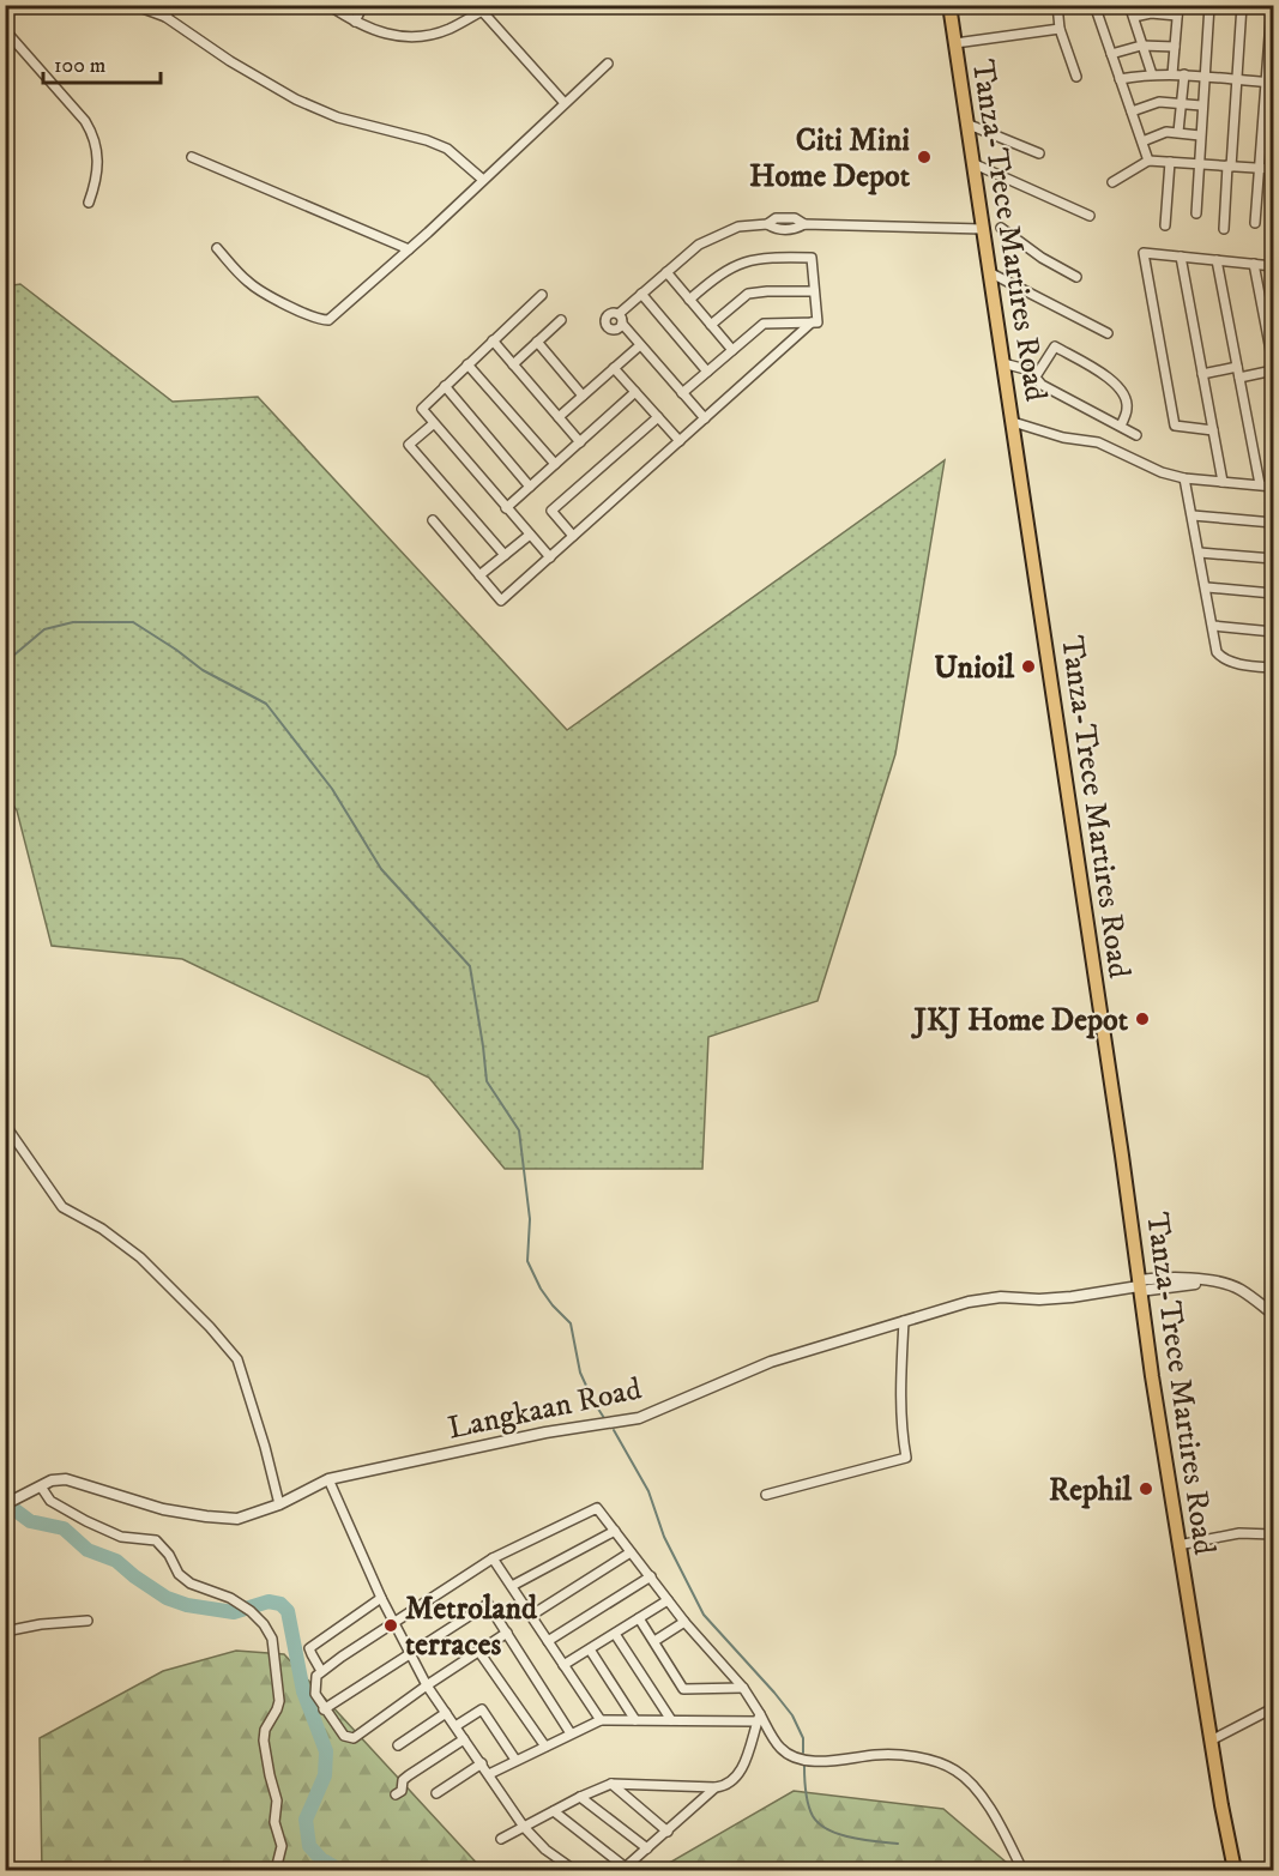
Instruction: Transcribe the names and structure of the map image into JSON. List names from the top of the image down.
{
  "streets": {
    "main road": ["Tanza-Trece Martires Road"],
    "street": ["Langkaan Road"]
  },
  "crossings": [
    ["Tanza-Trece Martires Road", "Langkaan Road"]
  ],
  "places": [
    "Citi Mini Home Depot",
    "Unioil",
    "JKJ Home Depot",
    "Rephil",
    "Metroland terraces"
  ],
  "scale_bar": "100 m"
}
